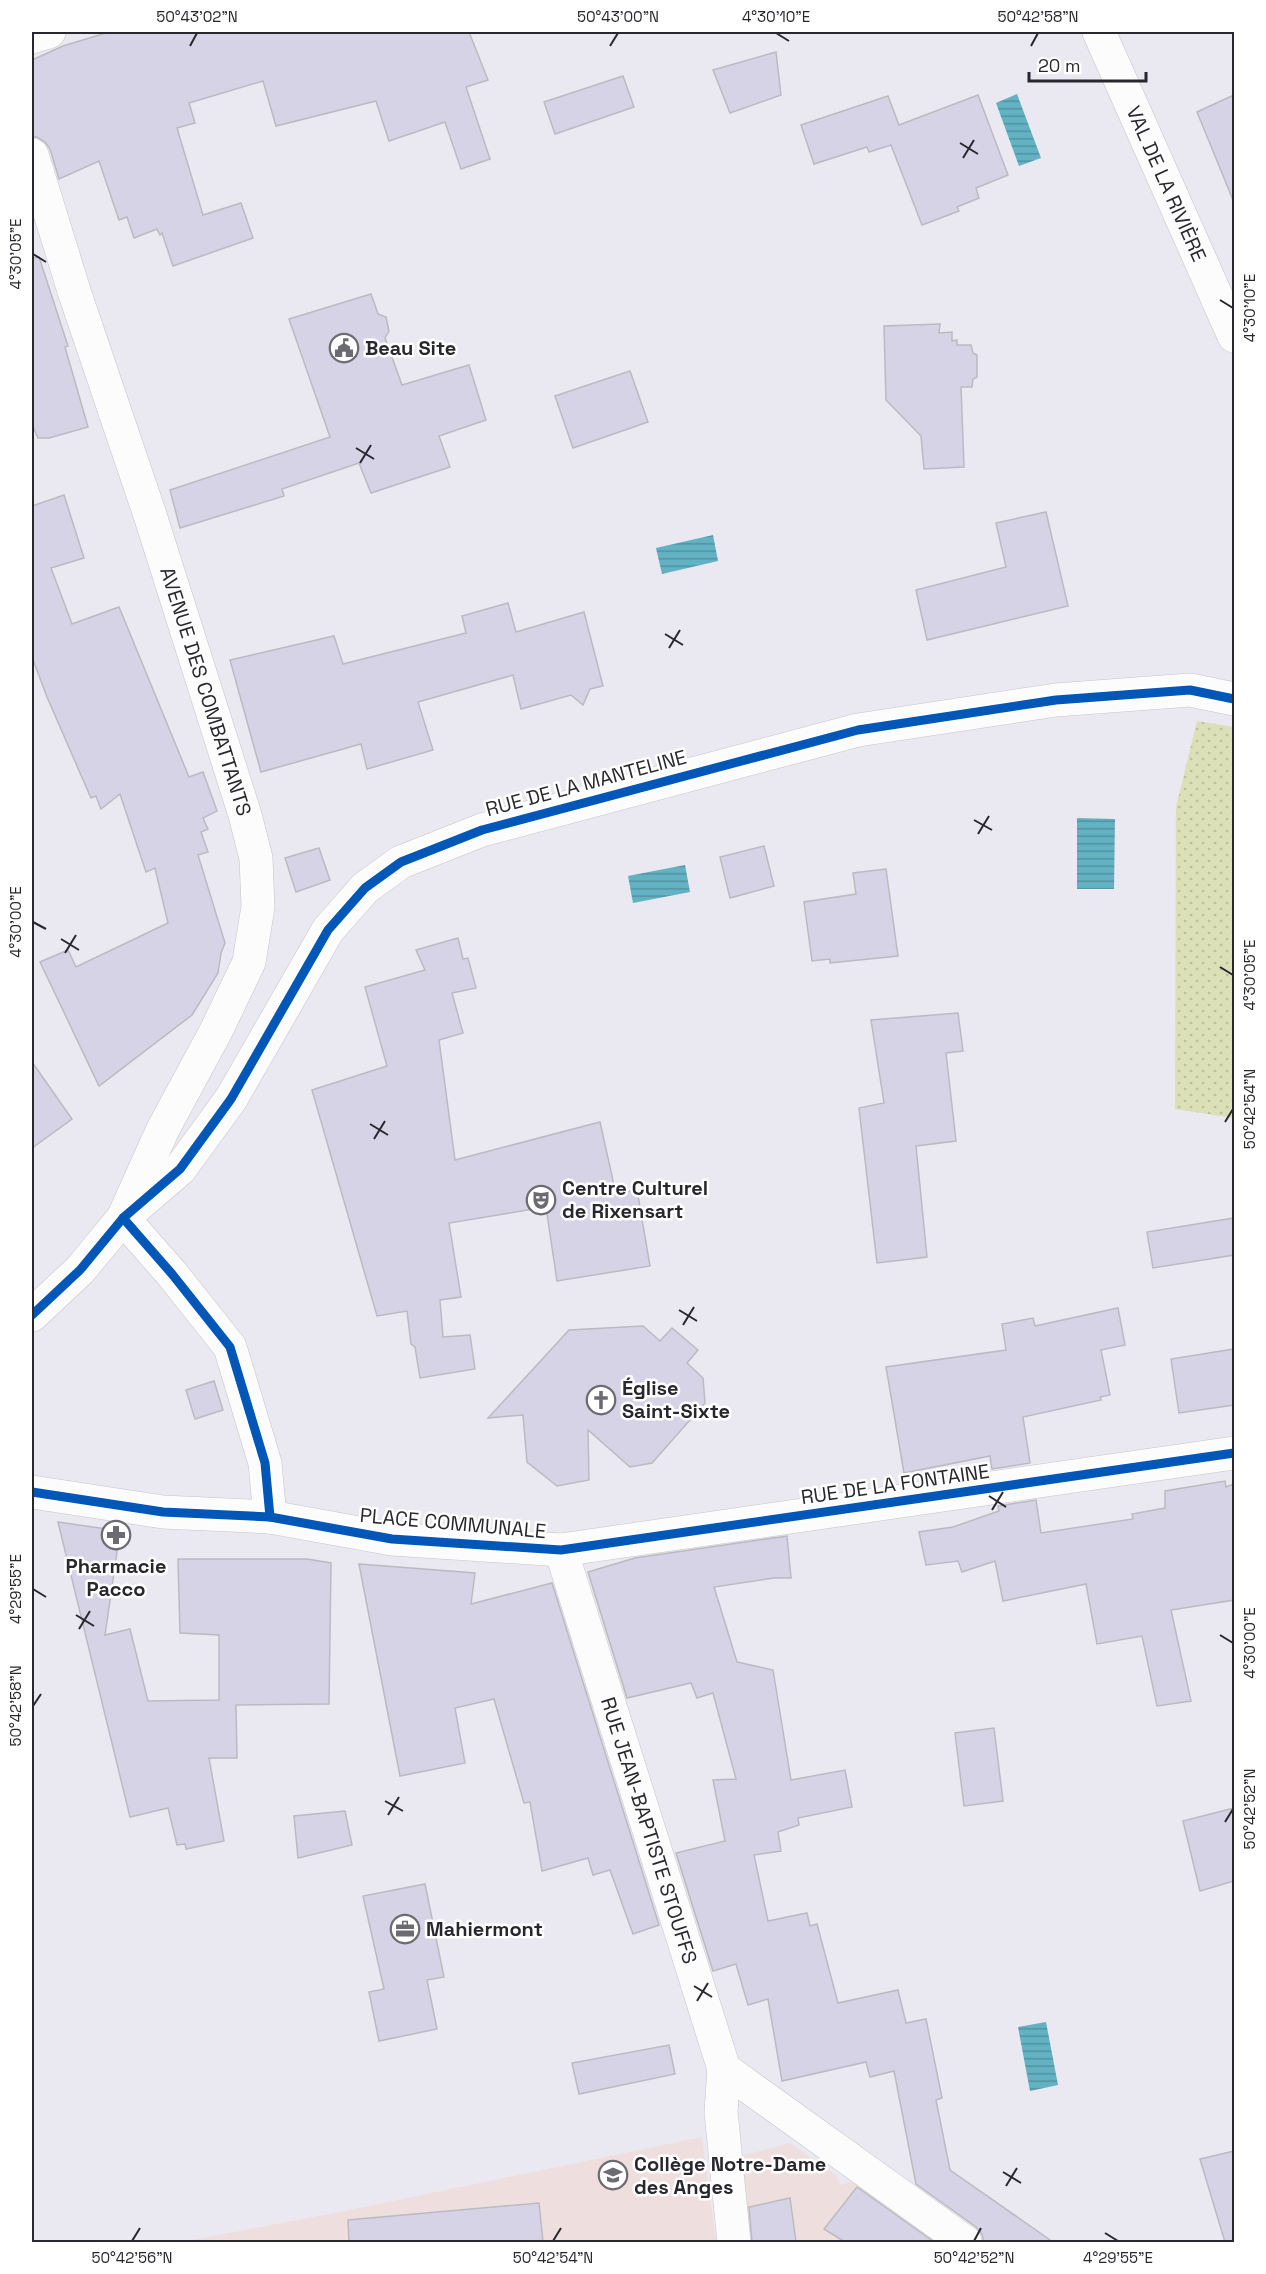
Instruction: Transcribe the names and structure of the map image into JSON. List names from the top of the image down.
{
  "streets": {
    "street": [
      "VAL DE LA RIVIÈRE",
      "AVENUE DES COMBATTANTS",
      "RUE DE LA MANTELINE",
      "RUE DE LA FONTAINE",
      "PLACE COMMUNALE",
      "RUE JEAN-BAPTISTE STOUFFS"
    ]
  },
  "crossings": [
    ["AVENUE DES COMBATTANTS", "RUE DE LA MANTELINE"],
    ["RUE DE LA FONTAINE", "PLACE COMMUNALE"],
    ["RUE DE LA FONTAINE", "RUE JEAN-BAPTISTE STOUFFS"],
    ["PLACE COMMUNALE", "RUE JEAN-BAPTISTE STOUFFS"]
  ],
  "places": {
    "public building": ["Beau Site"],
    "theatre": ["Centre Culturel de Rixensart"],
    "church": ["Église Saint-Sixte"],
    "pharmacy": ["Pharmacie Pacco"],
    "office": ["Mahiermont"],
    "school or university": ["Collège Notre-Dame des Anges"]
  },
  "scale_bar": "20 m",
  "coordinates": [
    "50°43'02\"N",
    "50°43'00\"N",
    "4°30'10\"E",
    "50°42'58\"N",
    "4°30'05\"E",
    "4°30'00\"E",
    "50°42'54\"N",
    "4°29'55\"E",
    "50°42'52\"N",
    "50°42'56\"N"
  ]
}
